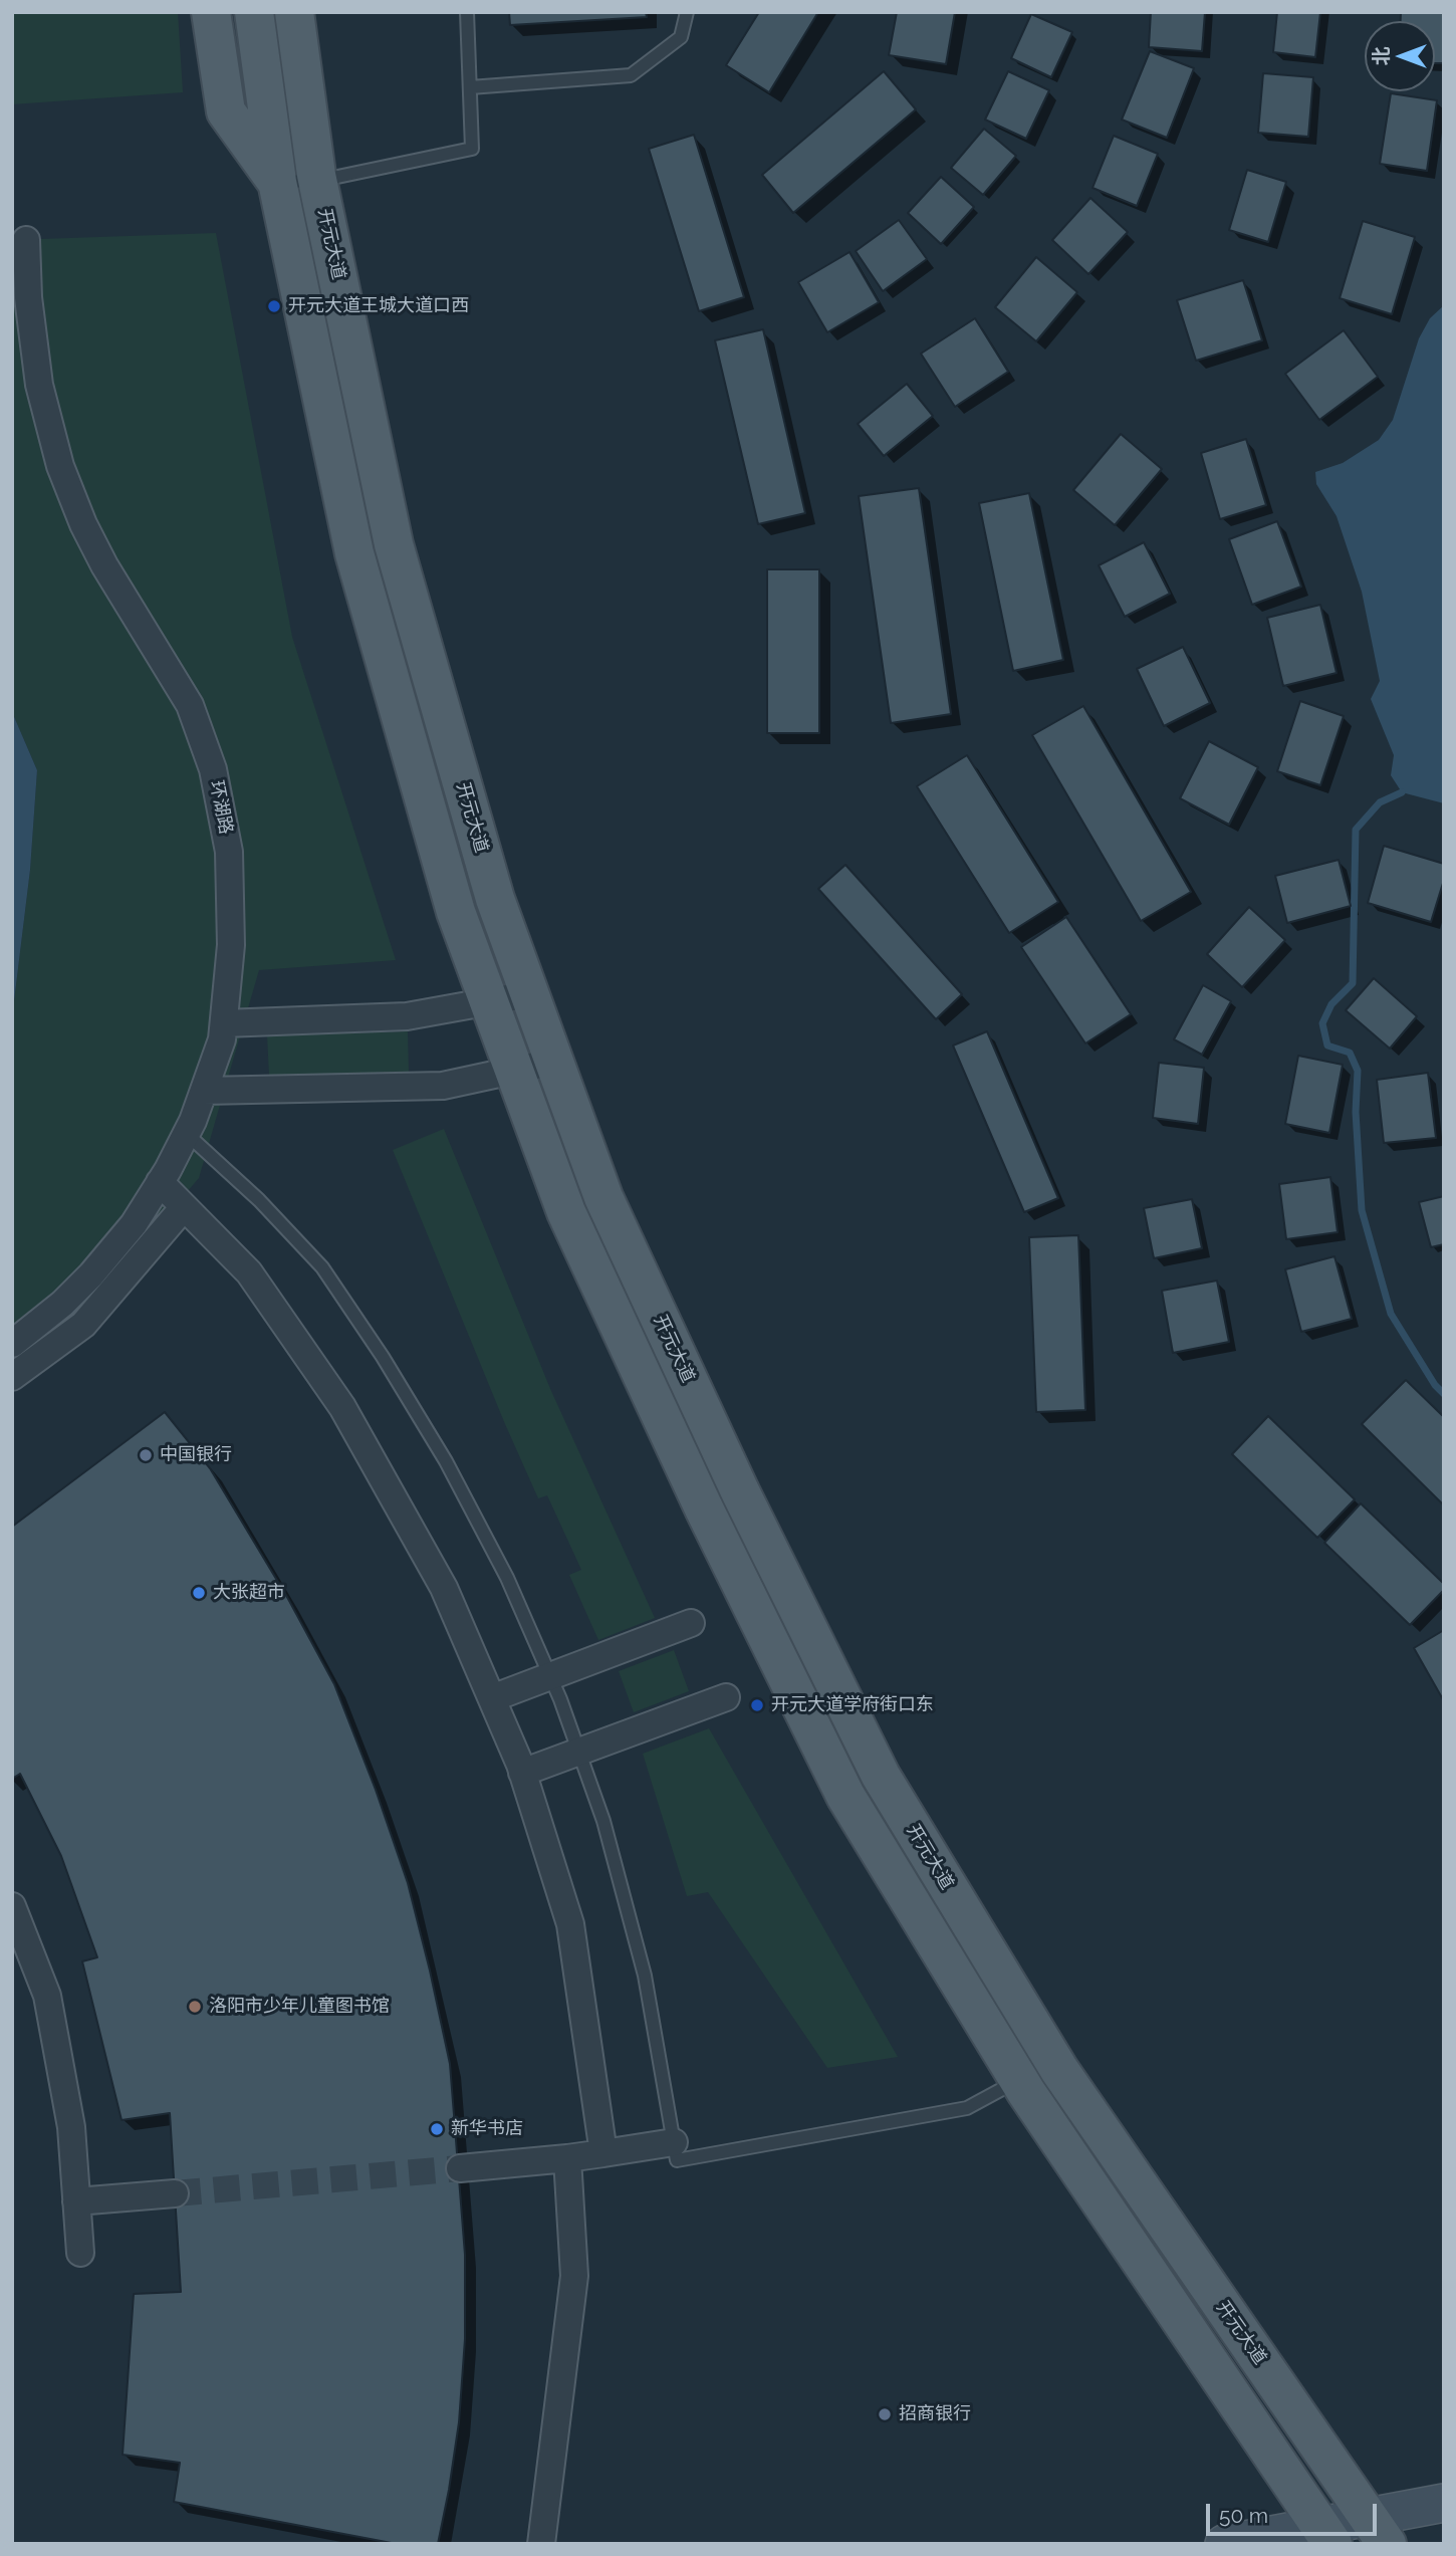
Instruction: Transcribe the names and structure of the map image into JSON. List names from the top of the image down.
{
  "streets": {
    "main road": ["开元大道"],
    "street": ["环湖路"]
  },
  "places": [
    "开元大道王城大道口西",
    "中国银行",
    "大张超市",
    "开元大道学府街口东",
    "洛阳市少年儿童图书馆",
    "新华书店",
    "招商银行"
  ],
  "scale_bar": "50 m",
  "north": "left"
}
